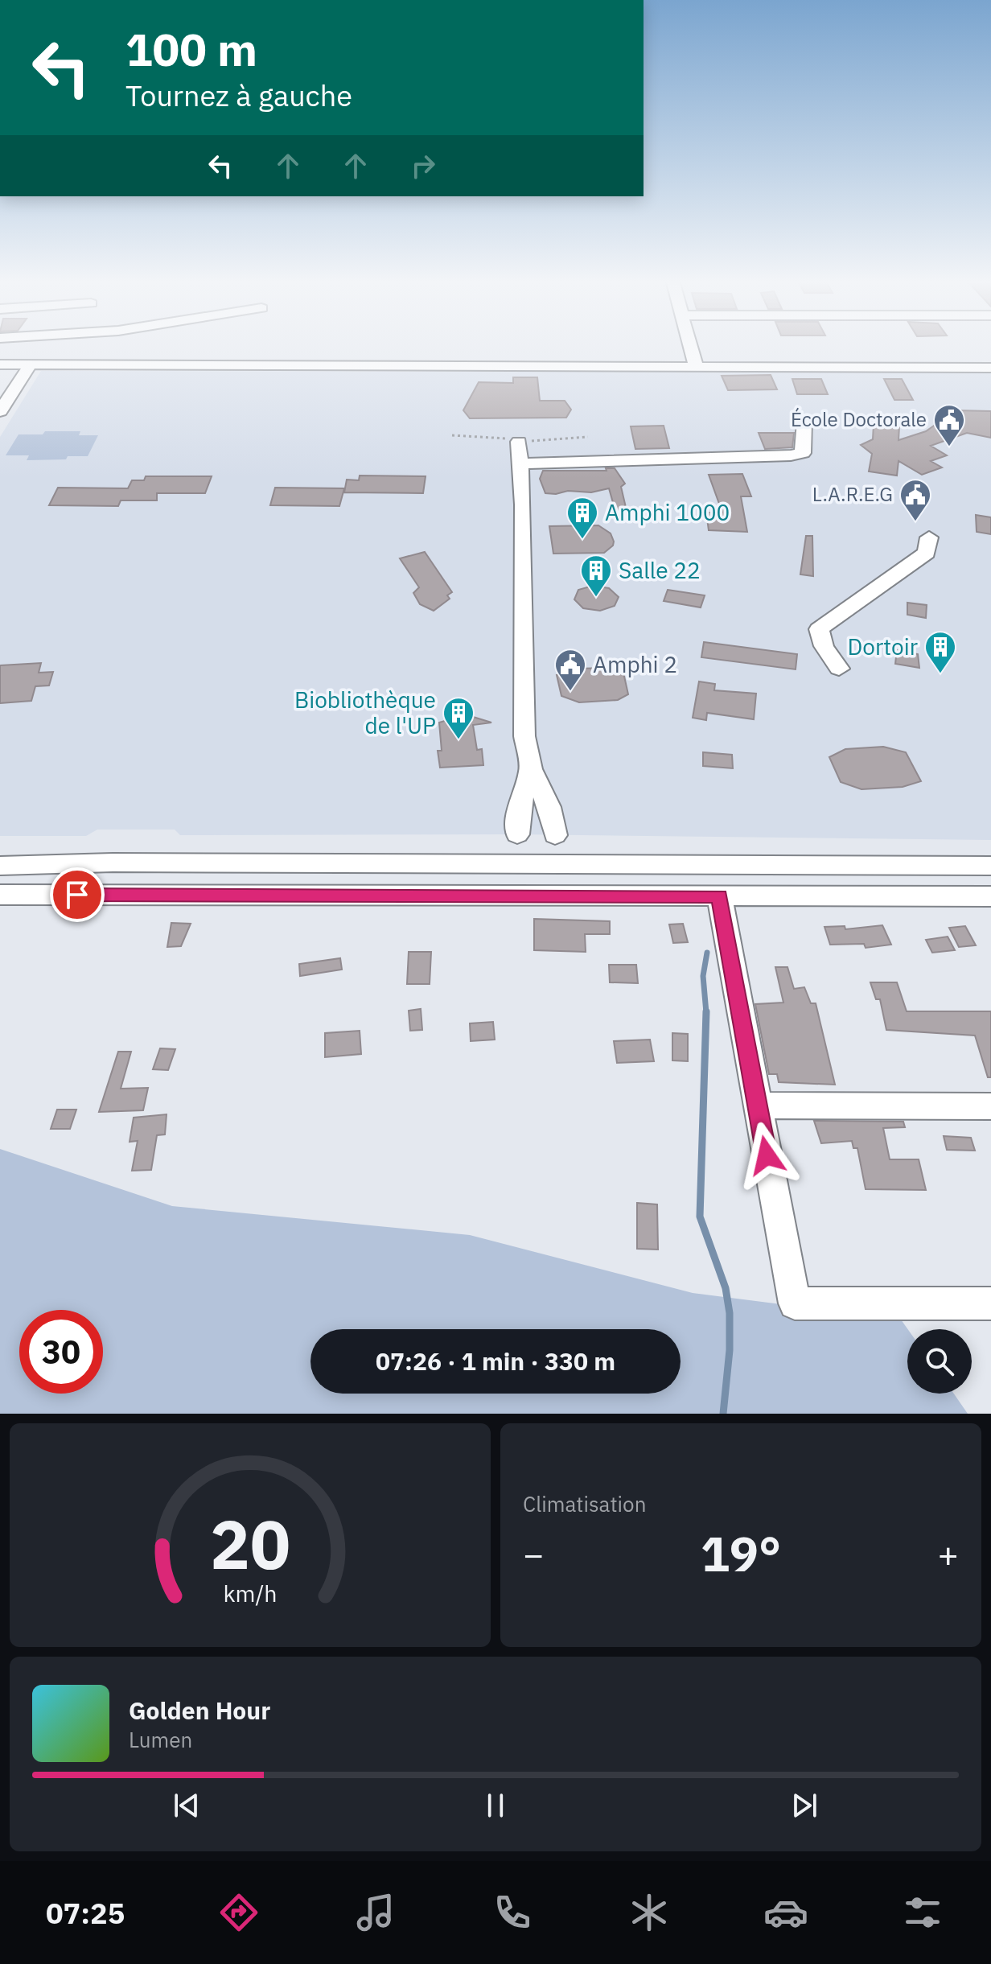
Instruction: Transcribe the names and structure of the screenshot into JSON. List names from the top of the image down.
{
  "places": {
    "public building": ["École Doctorale", "L.A.R.E.G", "Amphi 2"],
    "building": [
      "Amphi 1000",
      "Salle 22",
      "Dortoir",
      "Biobliothèque de l'UP"
    ]
  },
  "page": {
    "turn": ["100 m", "Tournez à gauche"],
    "limit": "30",
    "trip": "07:26 · 1 min · 330 m",
    "tile": "Climatisation",
    "heat": ["−", "19°", "+"],
    "song": ["Golden Hour", "Lumen"],
    "tabs": "07:25",
    "gauge": ["20", "km/h"]
  }
}
